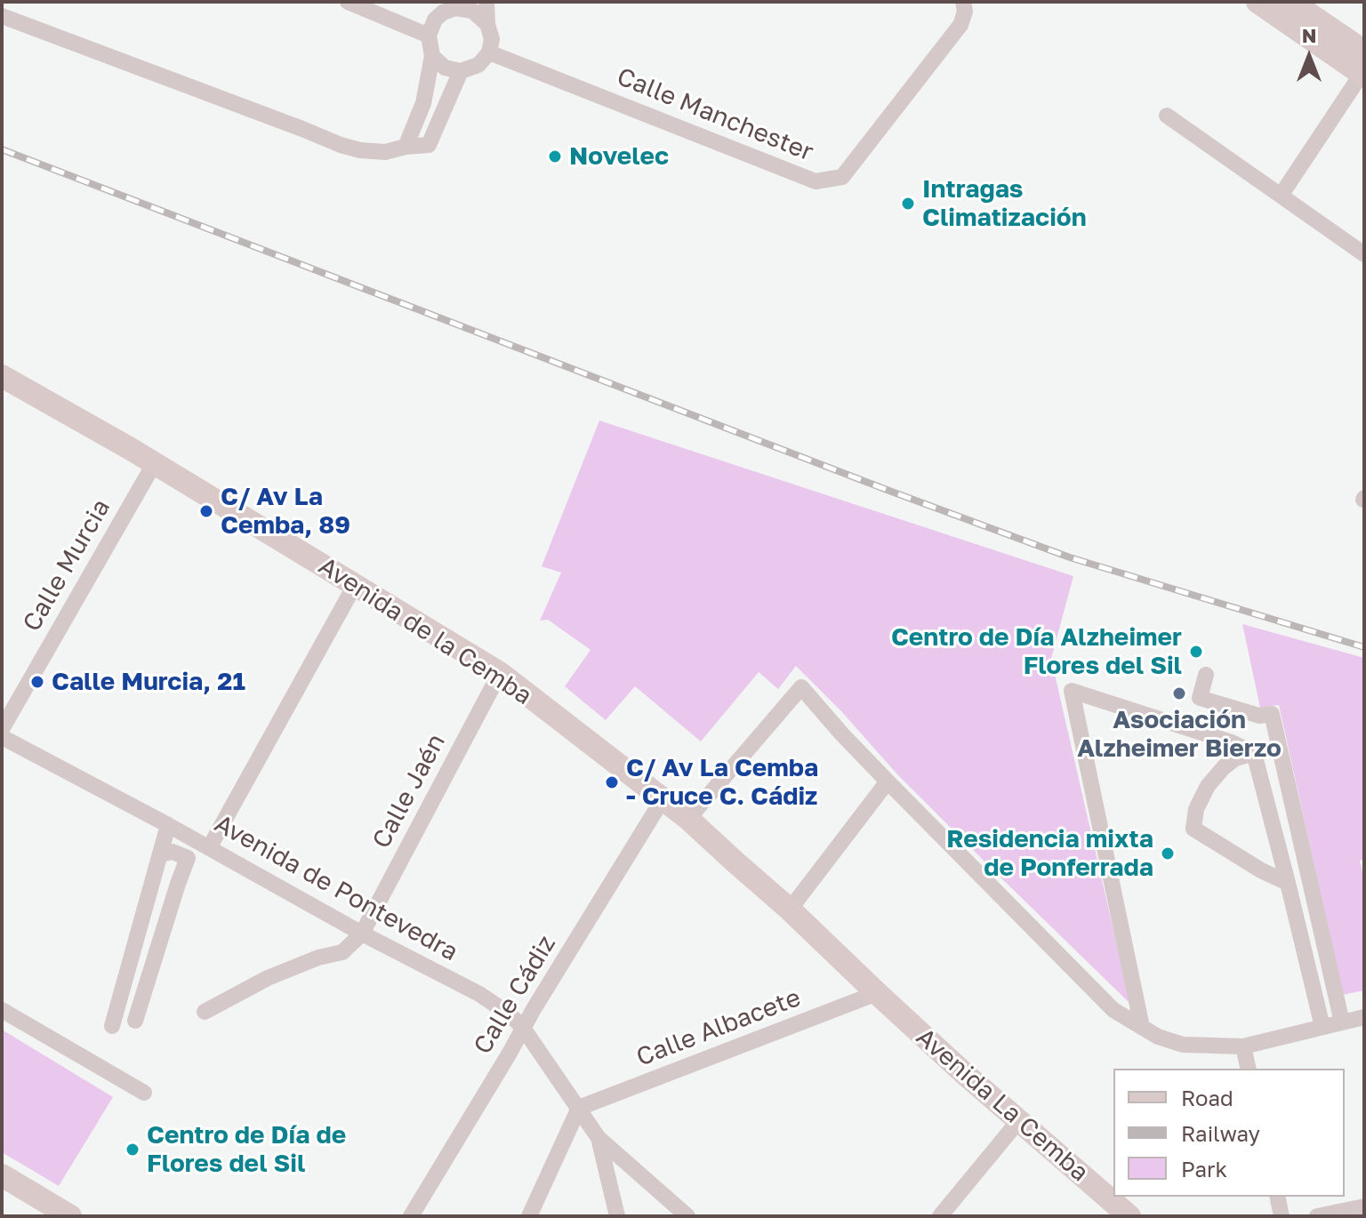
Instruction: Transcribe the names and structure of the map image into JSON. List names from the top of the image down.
{
  "streets": {
    "street": [
      "Calle Manchester",
      "Calle Murcia",
      "Avenida de la Cemba",
      "Calle Jaén",
      "Avenida de Pontevedra",
      "Calle Cádiz",
      "Calle Albacete",
      "Avenida La Cemba"
    ]
  },
  "crossings": [
    ["Calle Murcia", "Avenida de la Cemba"],
    ["Avenida de la Cemba", "Calle Jaén"],
    ["Avenida de la Cemba", "Calle Cádiz"],
    ["Avenida de la Cemba", "Calle Albacete"],
    ["Avenida de la Cemba", "Avenida La Cemba"],
    ["Calle Jaén", "Avenida de Pontevedra"],
    ["Avenida de Pontevedra", "Calle Cádiz"],
    ["Avenida de Pontevedra", "Calle Albacete"],
    ["Calle Albacete", "Avenida La Cemba"]
  ],
  "places": [
    "Novelec",
    "Intragas Climatización",
    "C/ Av La Cemba, 89",
    "Centro de Día Alzheimer Flores del Sil",
    "Calle Murcia, 21",
    "Asociación Alzheimer Bierzo",
    "C/ Av La Cemba - Cruce C. Cádiz",
    "Residencia mixta de Ponferrada",
    "Centro de Día de Flores del Sil"
  ],
  "legend": ["Road", "Railway", "Park"],
  "north": "top"
}
